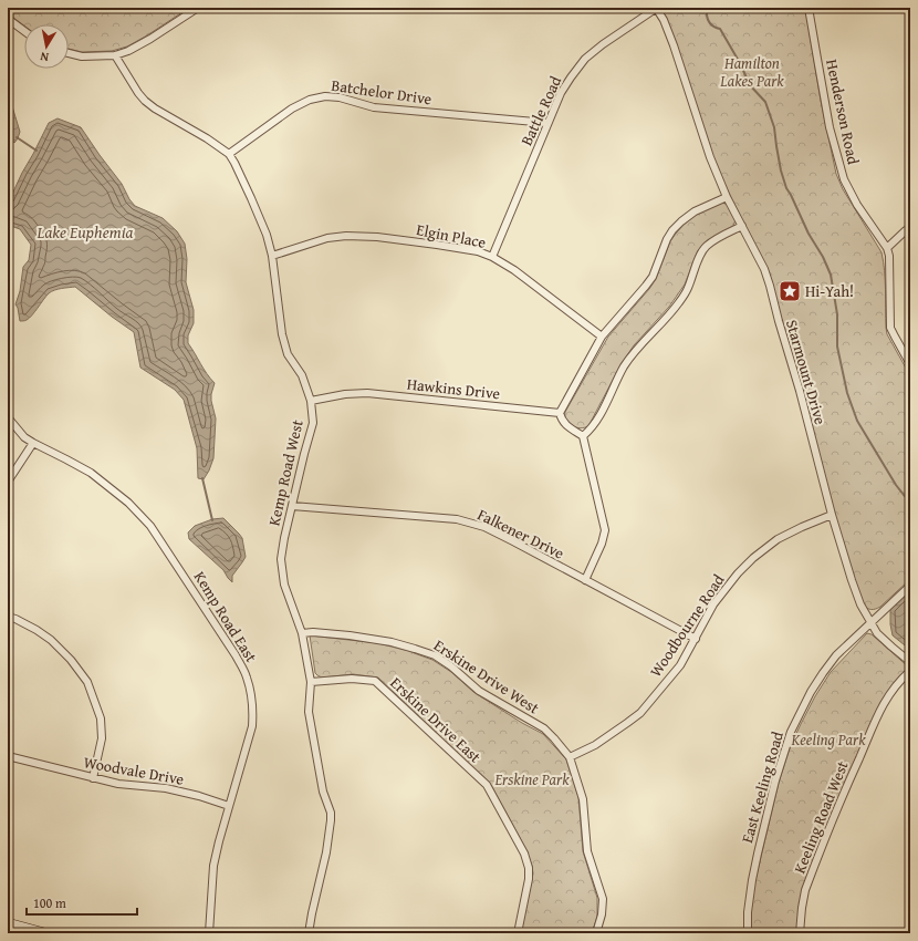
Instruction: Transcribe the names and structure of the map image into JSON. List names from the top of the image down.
{
  "streets": {
    "street": [
      "Batchelor Drive",
      "Battle Road",
      "Henderson Road",
      "Elgin Place",
      "Starmount Drive",
      "Hawkins Drive",
      "Kemp Road West",
      "Falkener Drive",
      "Kemp Road East",
      "Woodbourne Road",
      "Erskine Drive West",
      "Erskine Drive East",
      "Woodvale Drive",
      "East Keeling Road",
      "Keeling Road West"
    ]
  },
  "crossings": [
    ["Batchelor Drive", "Battle Road"],
    ["Batchelor Drive", "Kemp Road West"],
    ["Battle Road", "Elgin Place"],
    ["Battle Road", "Starmount Drive"],
    ["Elgin Place", "Kemp Road West"],
    ["Starmount Drive", "Woodbourne Road"],
    ["Starmount Drive", "East Keeling Road"],
    ["Hawkins Drive", "Kemp Road West"],
    ["Kemp Road West", "Falkener Drive"],
    ["Kemp Road West", "Erskine Drive West"],
    ["Kemp Road West", "Erskine Drive East"],
    ["Falkener Drive", "Woodbourne Road"],
    ["Kemp Road East", "Woodvale Drive"],
    ["Woodbourne Road", "Erskine Drive West"]
  ],
  "water": ["Lake Euphemia"],
  "parks": ["Hamilton Lakes Park", "Keeling Park", "Erskine Park"],
  "places": {
    "place": ["Hi-Yah!"]
  },
  "scale_bar": "100 m",
  "north": "bottom"
}
